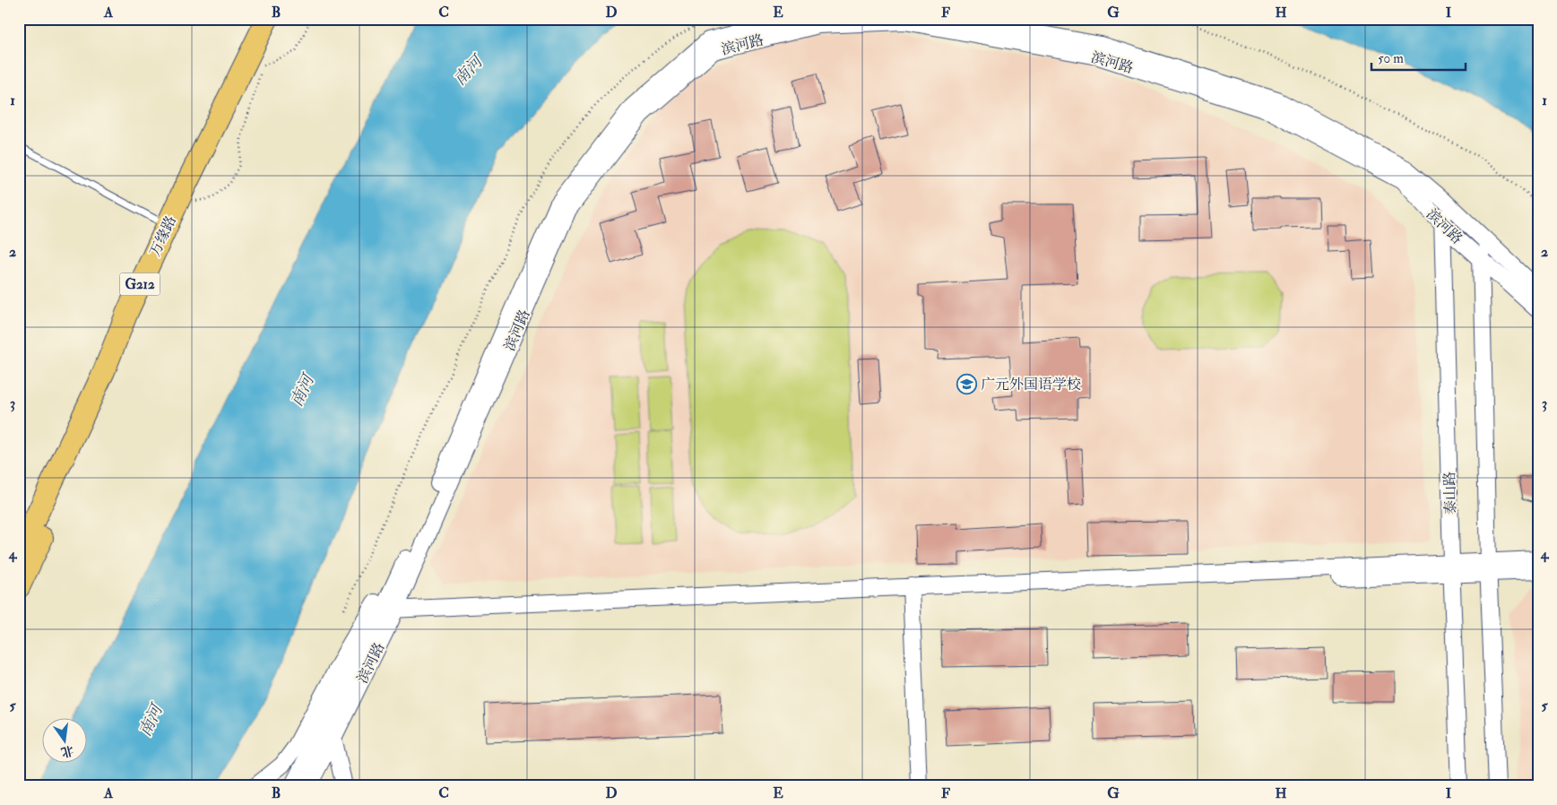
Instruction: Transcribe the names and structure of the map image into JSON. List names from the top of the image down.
{
  "streets": {
    "highway": ["万缘路", "G212"],
    "street": ["滨河路", "泰山路"]
  },
  "crossings": [
    ["滨河路", "泰山路"]
  ],
  "water": ["南河"],
  "places": {
    "school or university": ["广元外国语学校"]
  },
  "scale_bar": "50 m",
  "north": "bottom",
  "grid": {
    "columns": [
      "A",
      "B",
      "C",
      "D",
      "E",
      "F",
      "G",
      "H",
      "I"
    ],
    "rows": [
      "1",
      "2",
      "3",
      "4",
      "5"
    ]
  }
}
